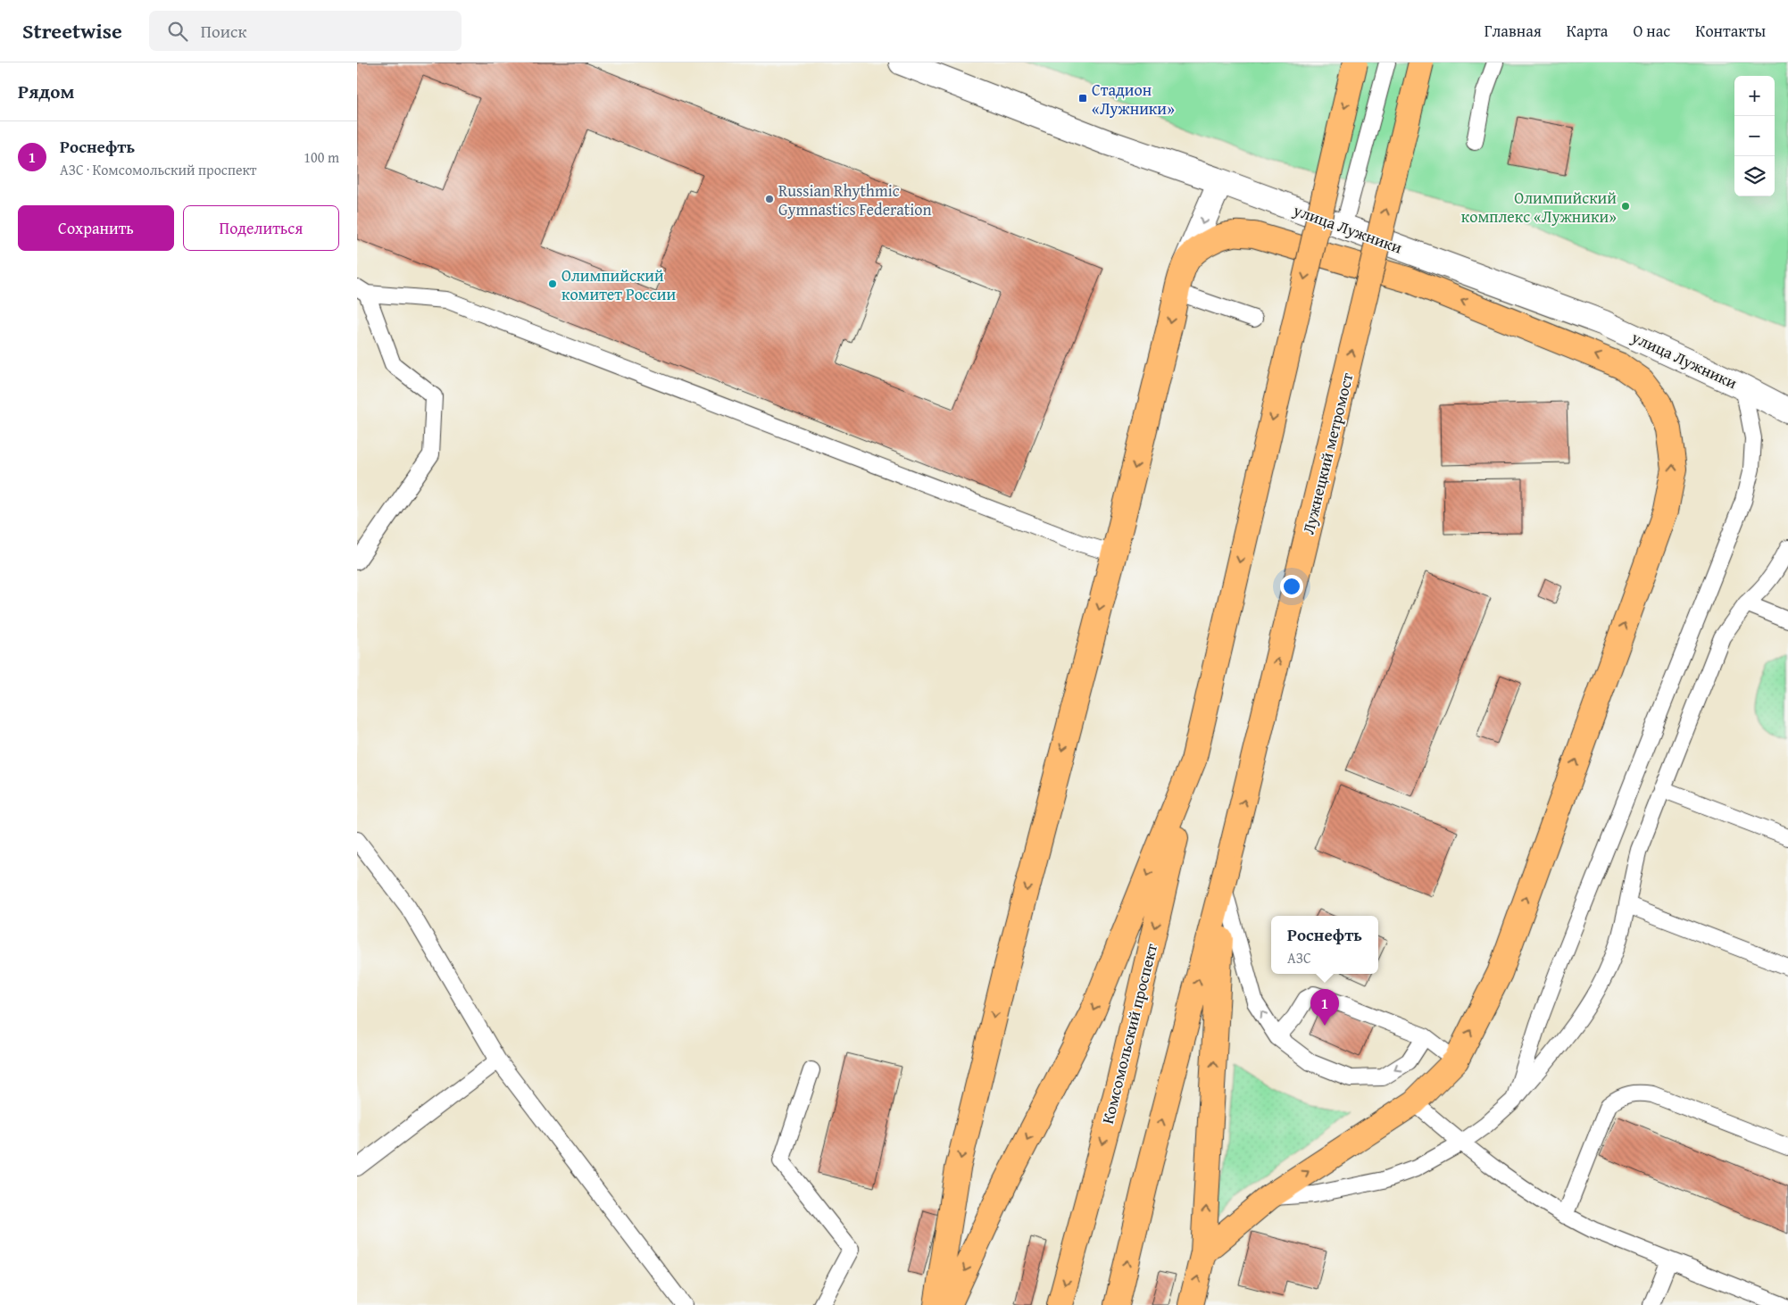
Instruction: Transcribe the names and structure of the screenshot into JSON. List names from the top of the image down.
{
  "streets": {
    "main road": ["Лужнецкий метромост", "Комсомольский проспект"],
    "street": ["улица Лужники"]
  },
  "places": {
    "transit": ["Стадион «Лужники»"],
    "other": ["Russian Rhythmic Gymnastics Federation", "Олимпийский комплекс «Лужники»", "Олимпийский комитет России"]
  },
  "page": {
    "header": "Streetwise",
    "search": "Поиск",
    "nav": [
      "Главная",
      "Карта",
      "О нас",
      "Контакты"
    ],
    "heading": "Рядом",
    "map_buttons": ["+", "−"],
    "list": [
      {
        "mark": "1",
        "name": "Роснефть",
        "note": "АЗС · Комсомольский проспект",
        "value": "100 m"
      }
    ],
    "buttons": ["Сохранить", "Поделиться"],
    "popup": ["Роснефть", "АЗС"],
    "pins": "1"
  }
}
